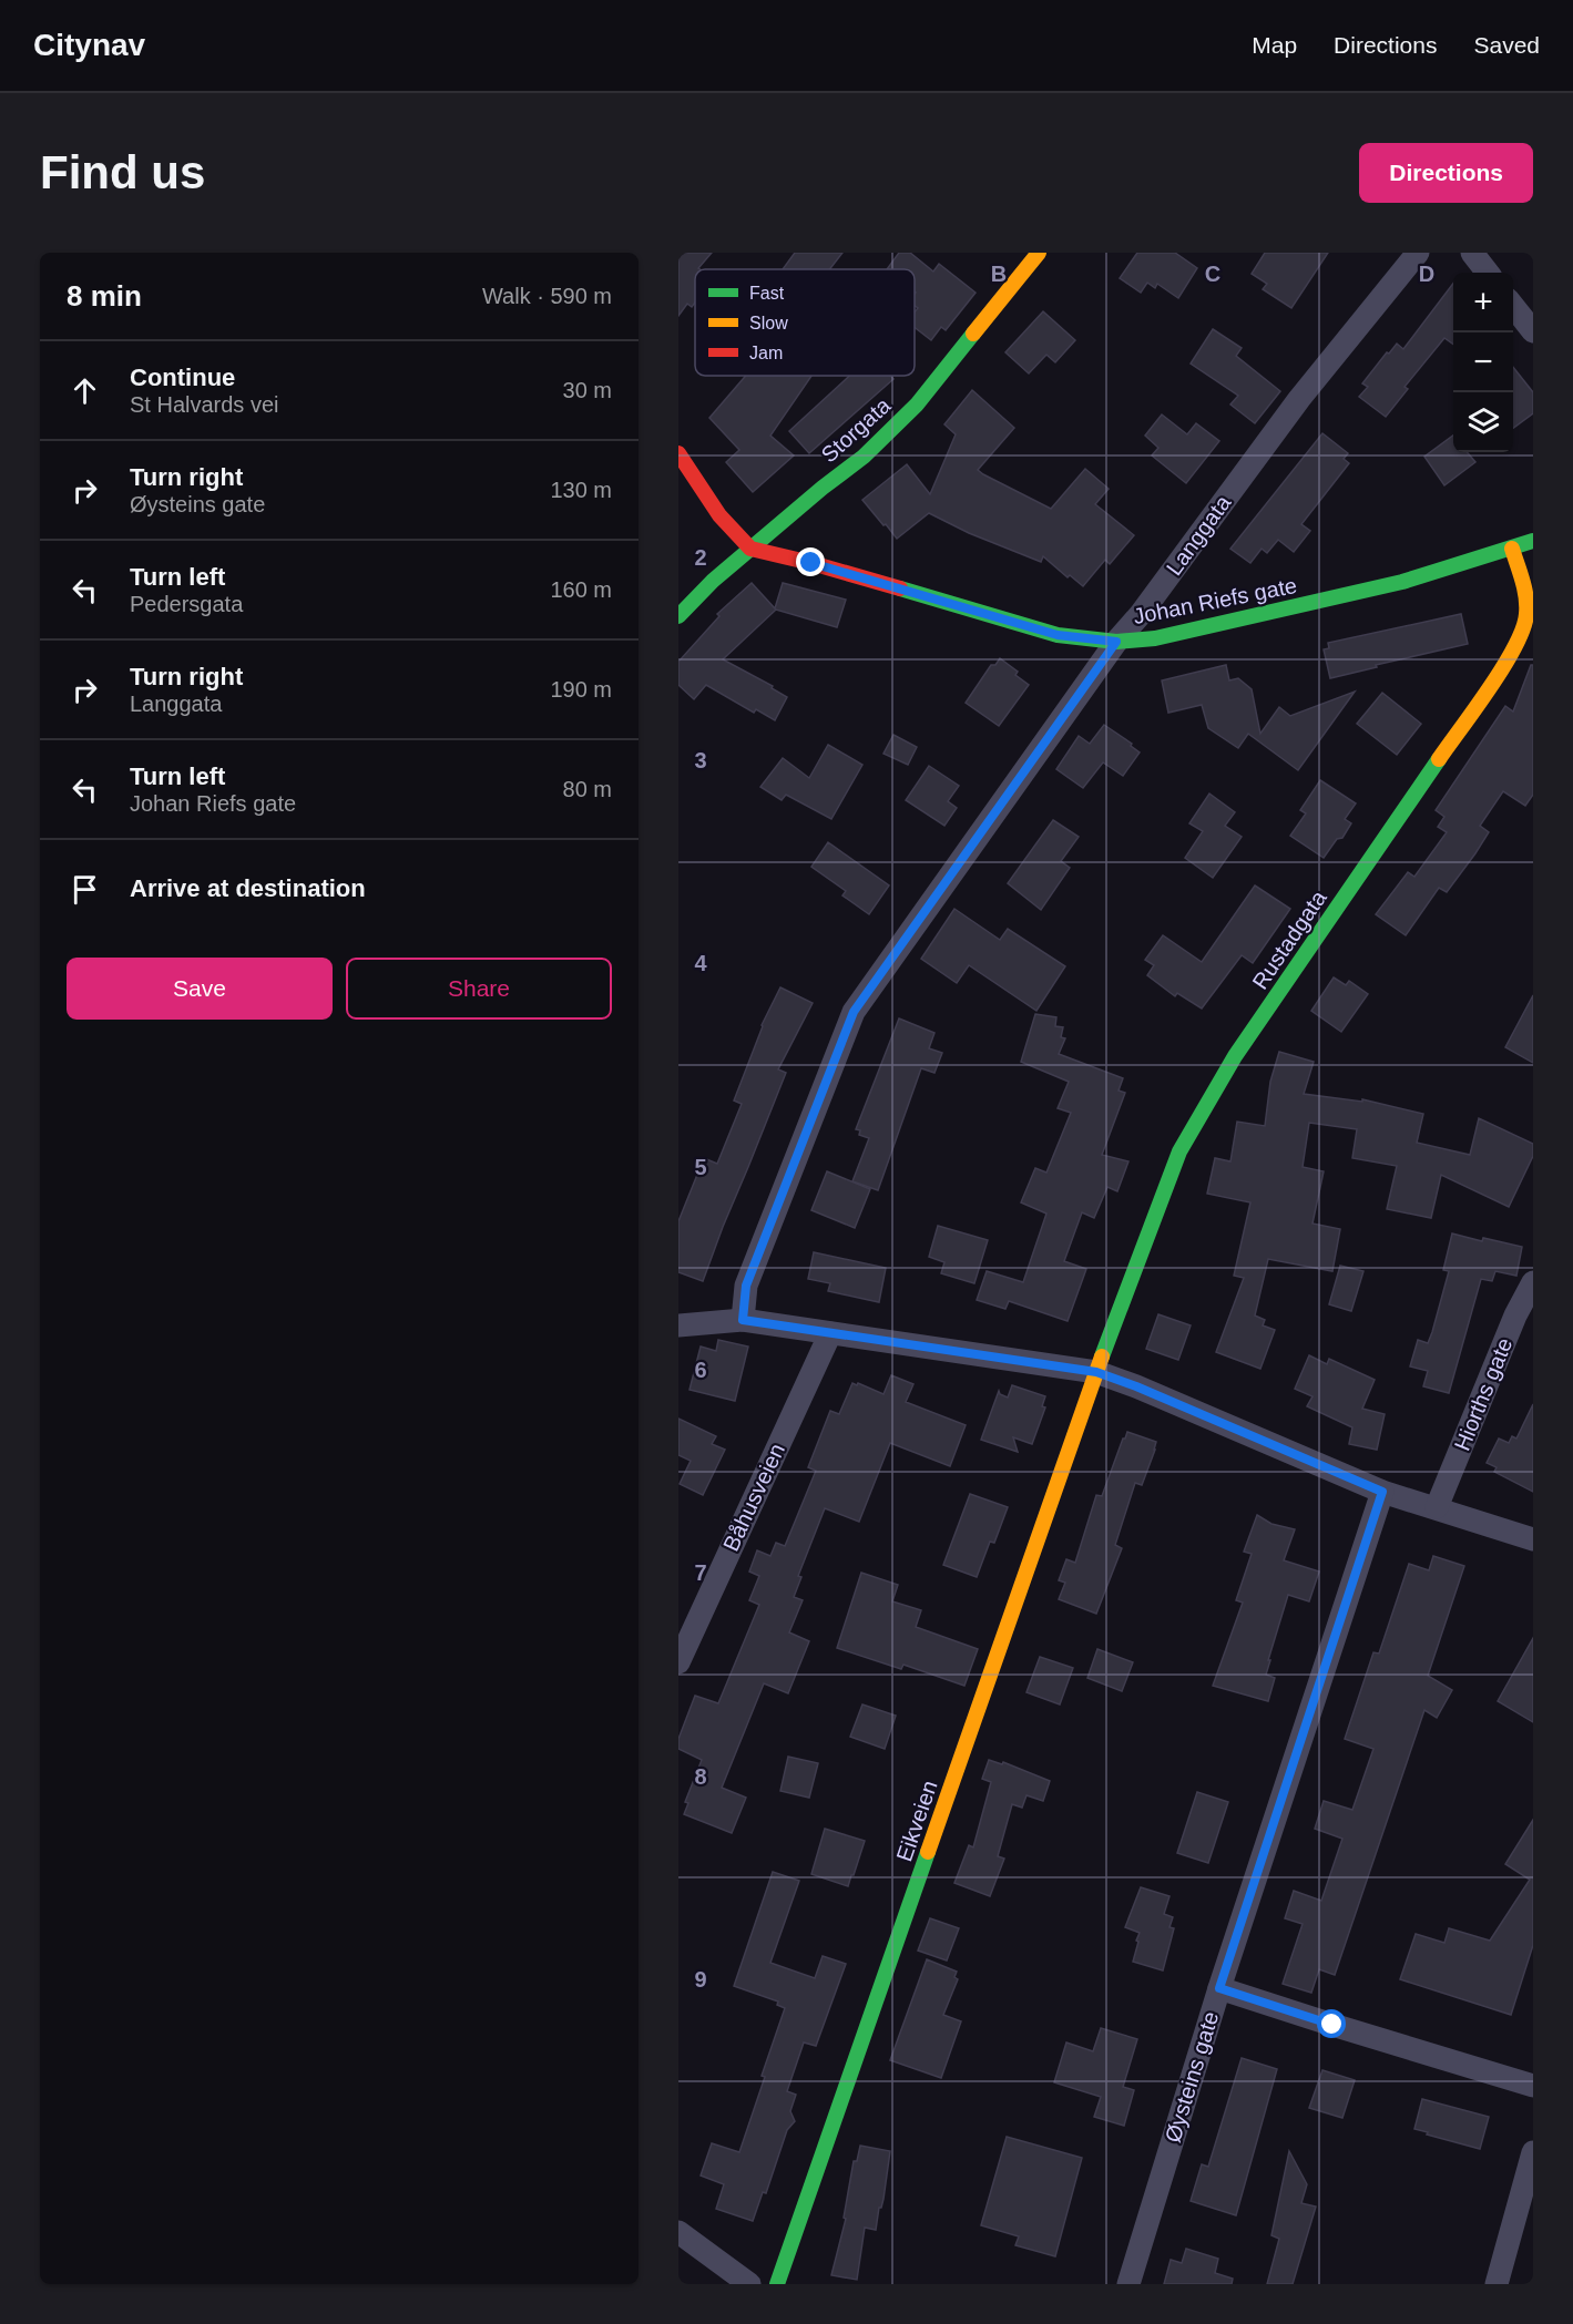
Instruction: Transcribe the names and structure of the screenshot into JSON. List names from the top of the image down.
{
  "streets": {
    "street": [
      "Storgata",
      "Langgata",
      "Johan Riefs gate",
      "Rustadgata",
      "Hiorths gate",
      "Båhusveien",
      "Eikveien",
      "Øysteins gate"
    ]
  },
  "crossings": [
    ["Storgata", "Johan Riefs gate"],
    ["Langgata", "Johan Riefs gate"],
    ["Johan Riefs gate", "Rustadgata"],
    ["Rustadgata", "Eikveien"]
  ],
  "legend": ["Fast", "Slow", "Jam"],
  "page": {
    "header": "Citynav",
    "nav": ["Map", "Directions", "Saved"],
    "buttons": [
      "Directions",
      ["Save", "Share"]
    ],
    "title": "Find us",
    "heading": ["8 min", "Walk · 590 m"],
    "map_buttons": ["+", "−"],
    "list": [
      ["Continue", "St Halvards vei", "30 m"],
      ["Turn right", "Øysteins gate", "130 m"],
      ["Turn left", "Pedersgata", "160 m"],
      ["Turn right", "Langgata", "190 m"],
      ["Turn left", "Johan Riefs gate", "80 m"],
      "Arrive at destination"
    ]
  },
  "grid": {
    "columns": ["B", "C", "D"],
    "rows": [
      "2",
      "3",
      "4",
      "5",
      "6",
      "7",
      "8",
      "9"
    ]
  }
}
